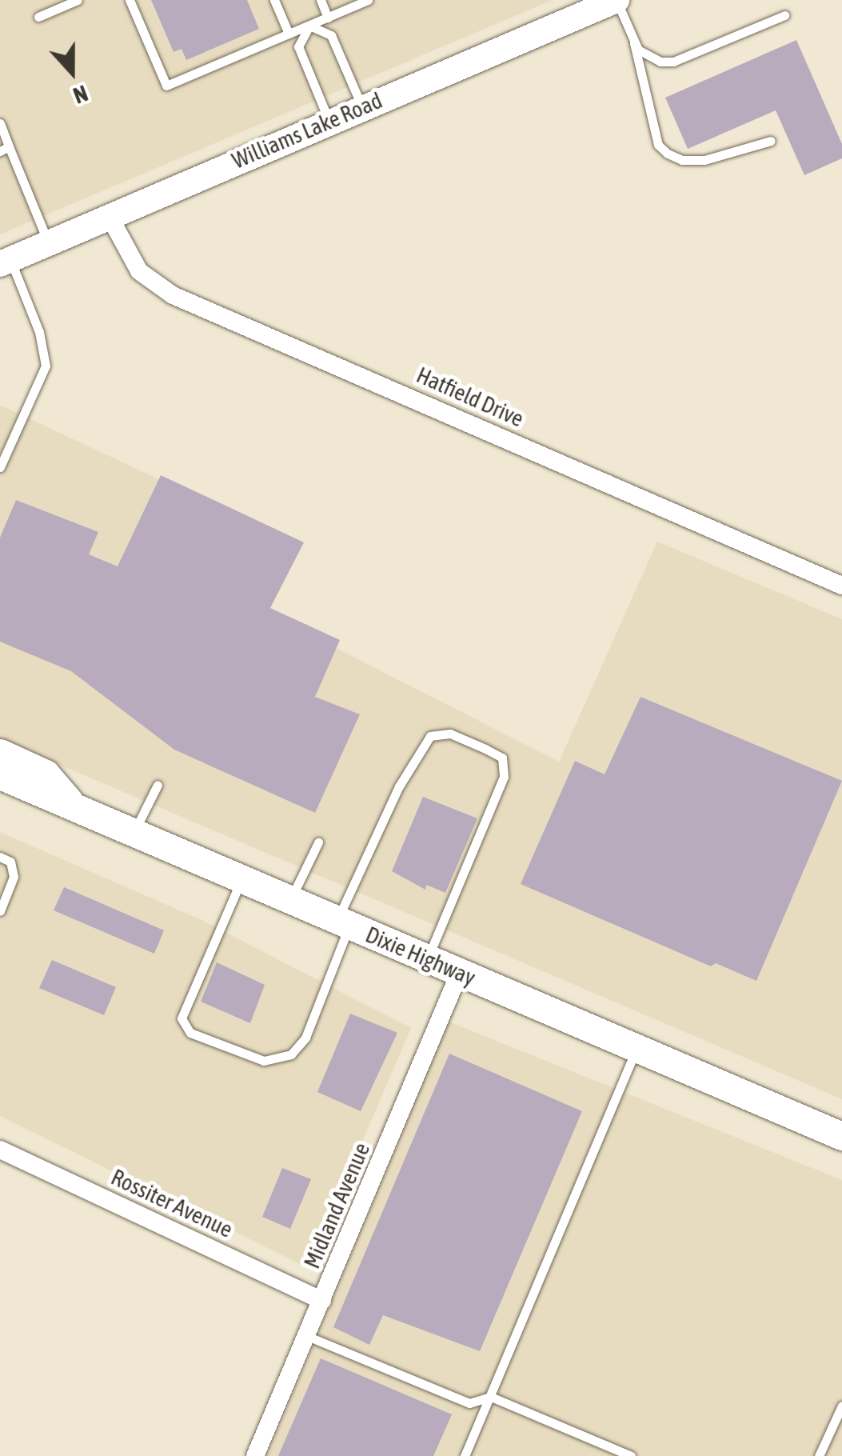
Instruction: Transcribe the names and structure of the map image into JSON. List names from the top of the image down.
{
  "streets": {
    "main road": ["Williams Lake Road", "Dixie Highway"],
    "street": ["Hatfield Drive", "Rossiter Avenue", "Midland Avenue"]
  },
  "crossings": [
    ["Williams Lake Road", "Hatfield Drive"],
    ["Dixie Highway", "Midland Avenue"],
    ["Rossiter Avenue", "Midland Avenue"]
  ],
  "north": "bottom"
}
